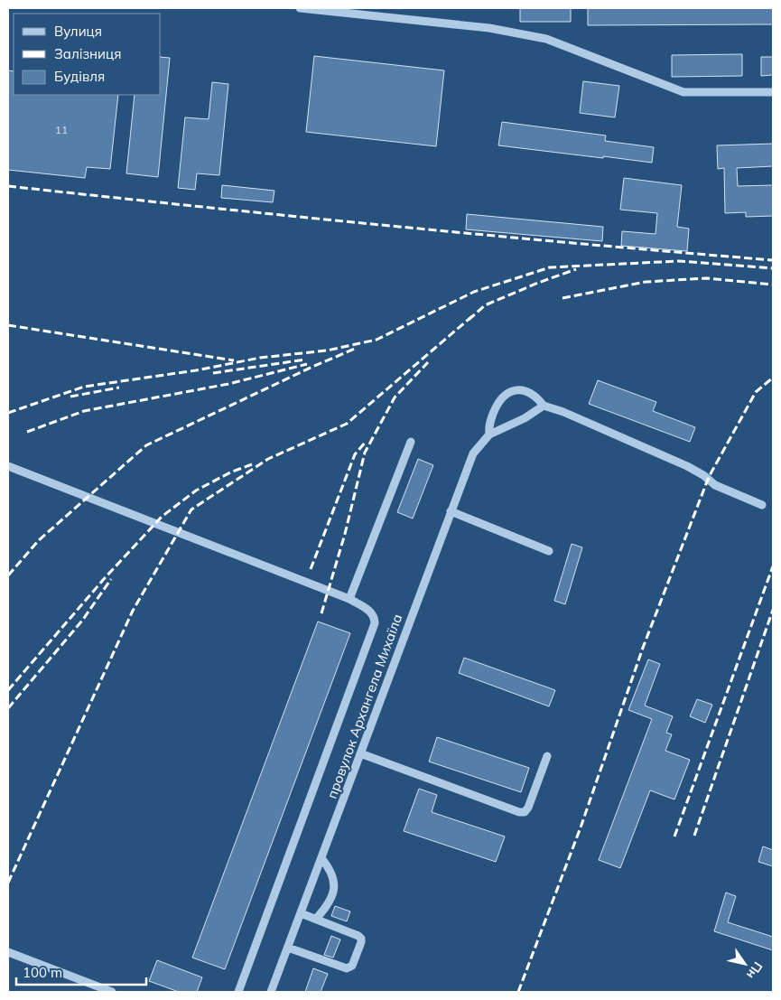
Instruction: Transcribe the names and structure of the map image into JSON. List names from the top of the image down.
{
  "streets": {
    "street": ["провулок Архангела Михаїла"]
  },
  "house_numbers": ["11"],
  "legend": ["Вулиця", "Залізниця", "Будівля"],
  "scale_bar": "100 m",
  "north": "bottom right"
}
